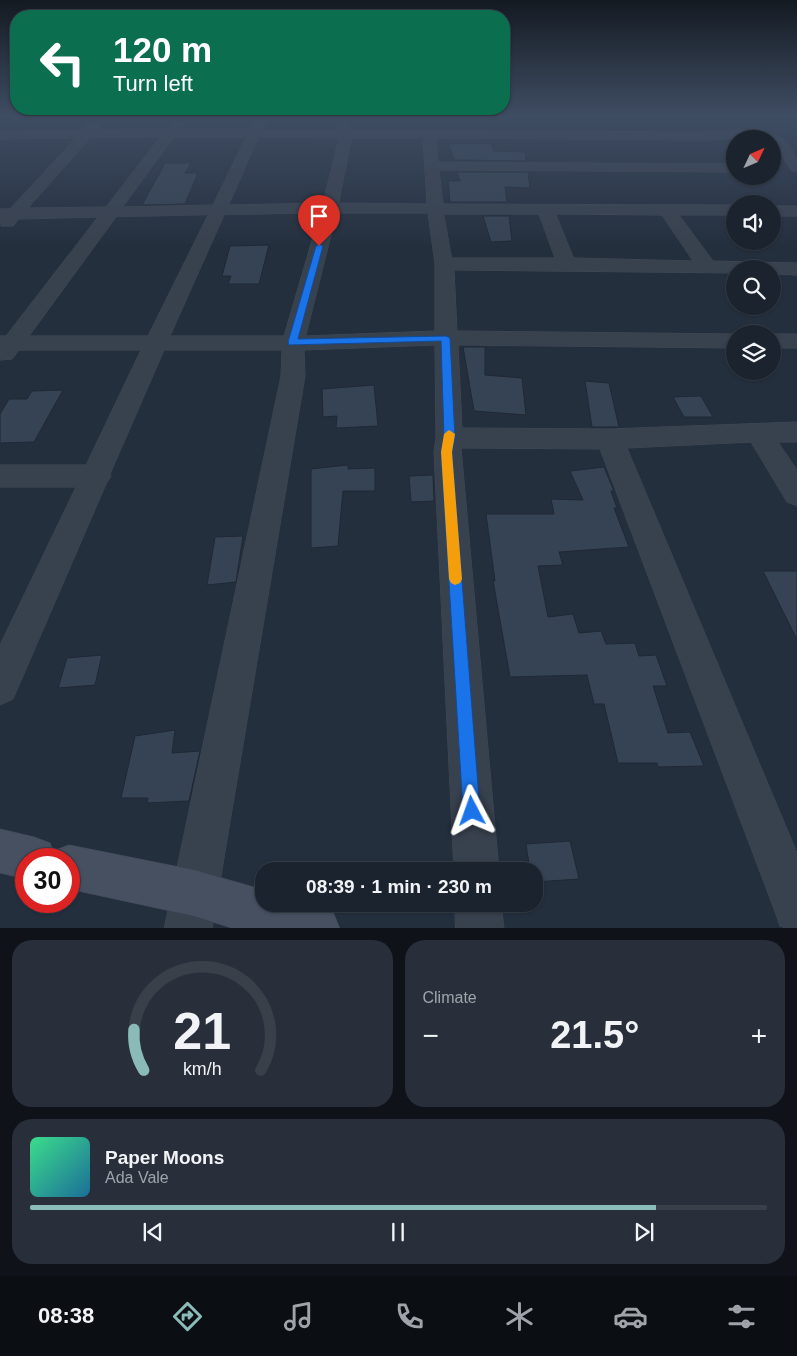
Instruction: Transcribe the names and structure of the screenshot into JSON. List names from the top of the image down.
{
  "north": "top right",
  "page": {
    "turn": ["120 m", "Turn left"],
    "limit": "30",
    "trip": "08:39 · 1 min · 230 m",
    "tile": "Climate",
    "heat": ["−", "21.5°", "+"],
    "song": ["Paper Moons", "Ada Vale"],
    "tabs": "08:38",
    "gauge": ["21", "km/h"]
  }
}
